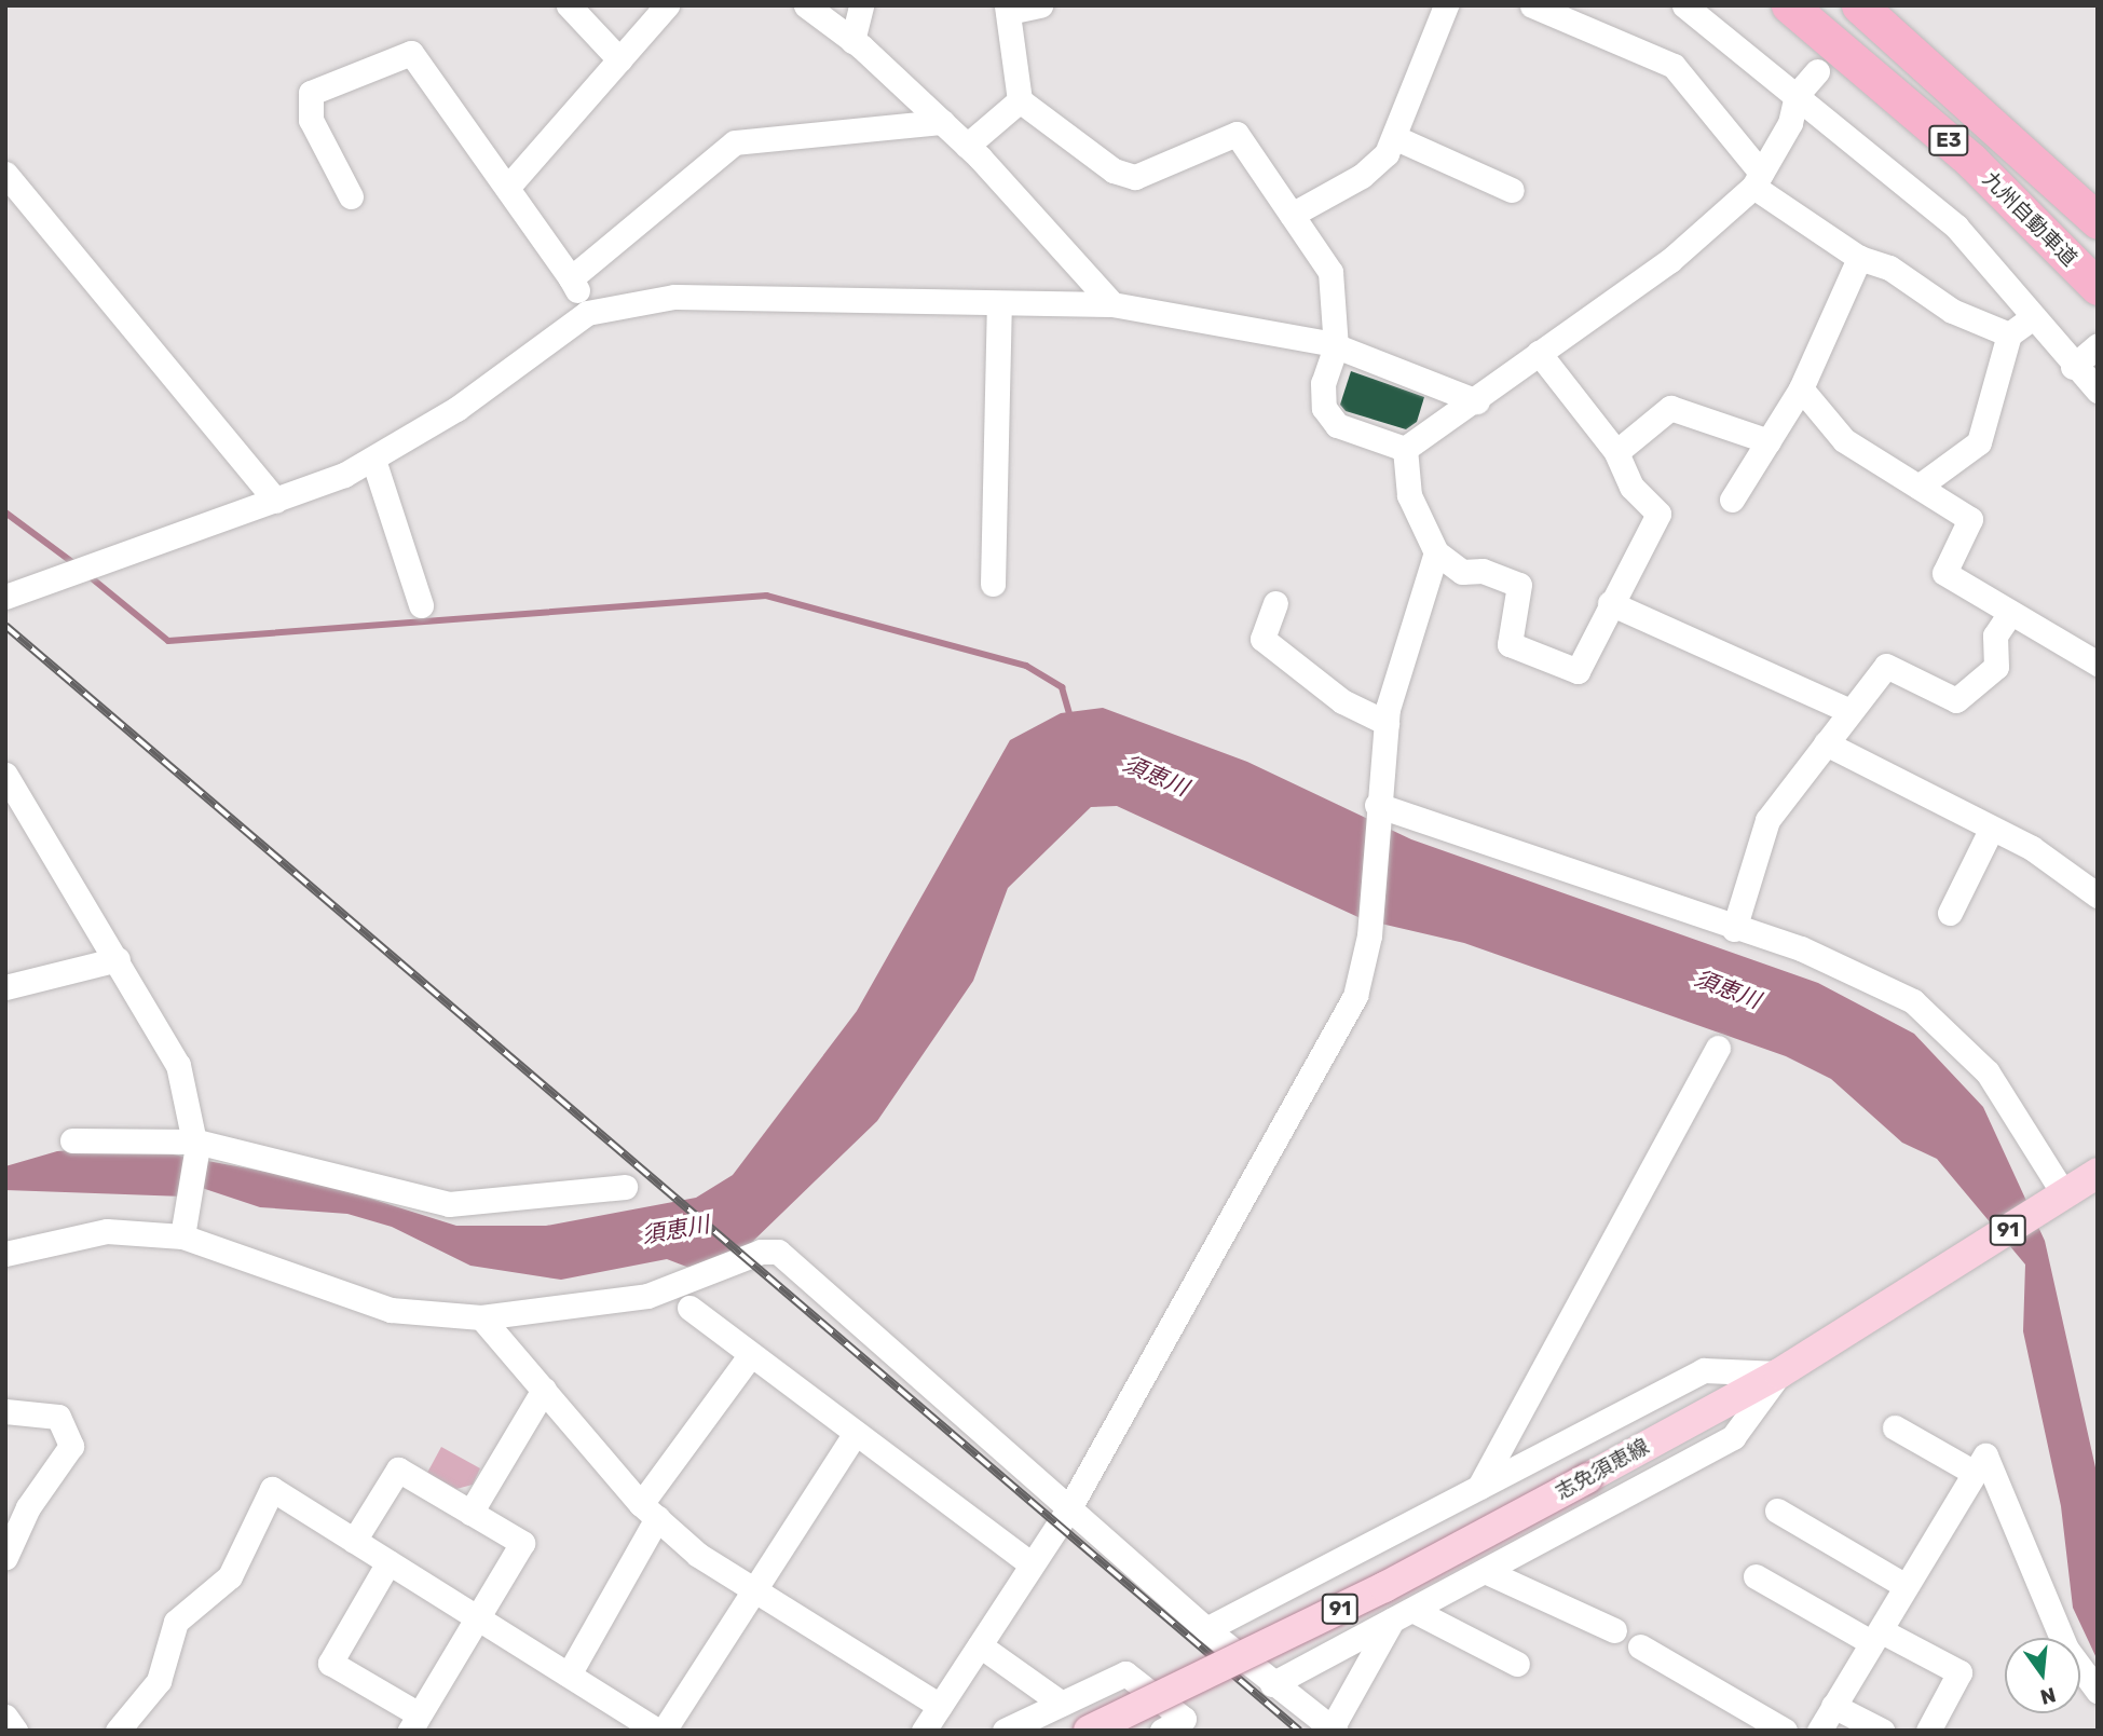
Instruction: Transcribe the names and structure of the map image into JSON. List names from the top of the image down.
{
  "streets": {
    "highway": ["E3", "九州自動車道"],
    "main road": ["91", "志免須恵線"]
  },
  "water": ["須恵川"],
  "north": "bottom"
}
